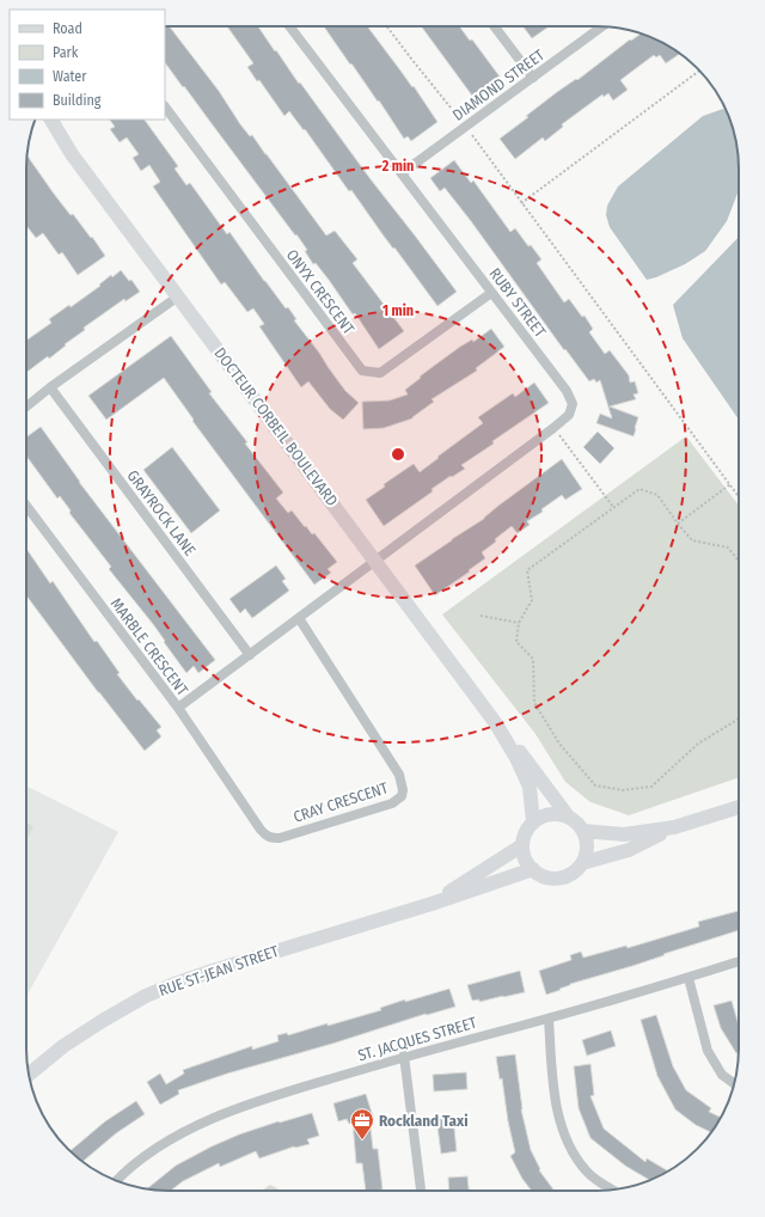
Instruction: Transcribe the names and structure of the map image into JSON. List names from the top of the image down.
{
  "streets": {
    "main road": ["DOCTEUR CORBEIL BOULEVARD", "RUE ST-JEAN STREET"],
    "street": [
      "DIAMOND STREET",
      "ONYX CRESCENT",
      "RUBY STREET",
      "GRAYROCK LANE",
      "MARBLE CRESCENT",
      "CRAY CRESCENT",
      "ST. JACQUES STREET"
    ]
  },
  "crossings": [
    ["DIAMOND STREET", "RUBY STREET"],
    ["ONYX CRESCENT", "RUBY STREET"],
    ["RUBY STREET", "DOCTEUR CORBEIL BOULEVARD"],
    ["RUBY STREET", "MARBLE CRESCENT"],
    ["DOCTEUR CORBEIL BOULEVARD", "MARBLE CRESCENT"],
    ["DOCTEUR CORBEIL BOULEVARD", "RUE ST-JEAN STREET"],
    ["GRAYROCK LANE", "MARBLE CRESCENT"],
    ["MARBLE CRESCENT", "CRAY CRESCENT"]
  ],
  "places": {
    "office": ["Rockland Taxi"]
  },
  "legend": [
    "Road",
    "Park",
    "Water",
    "Building"
  ],
  "rings": ["2 min", "1 min"]
}
